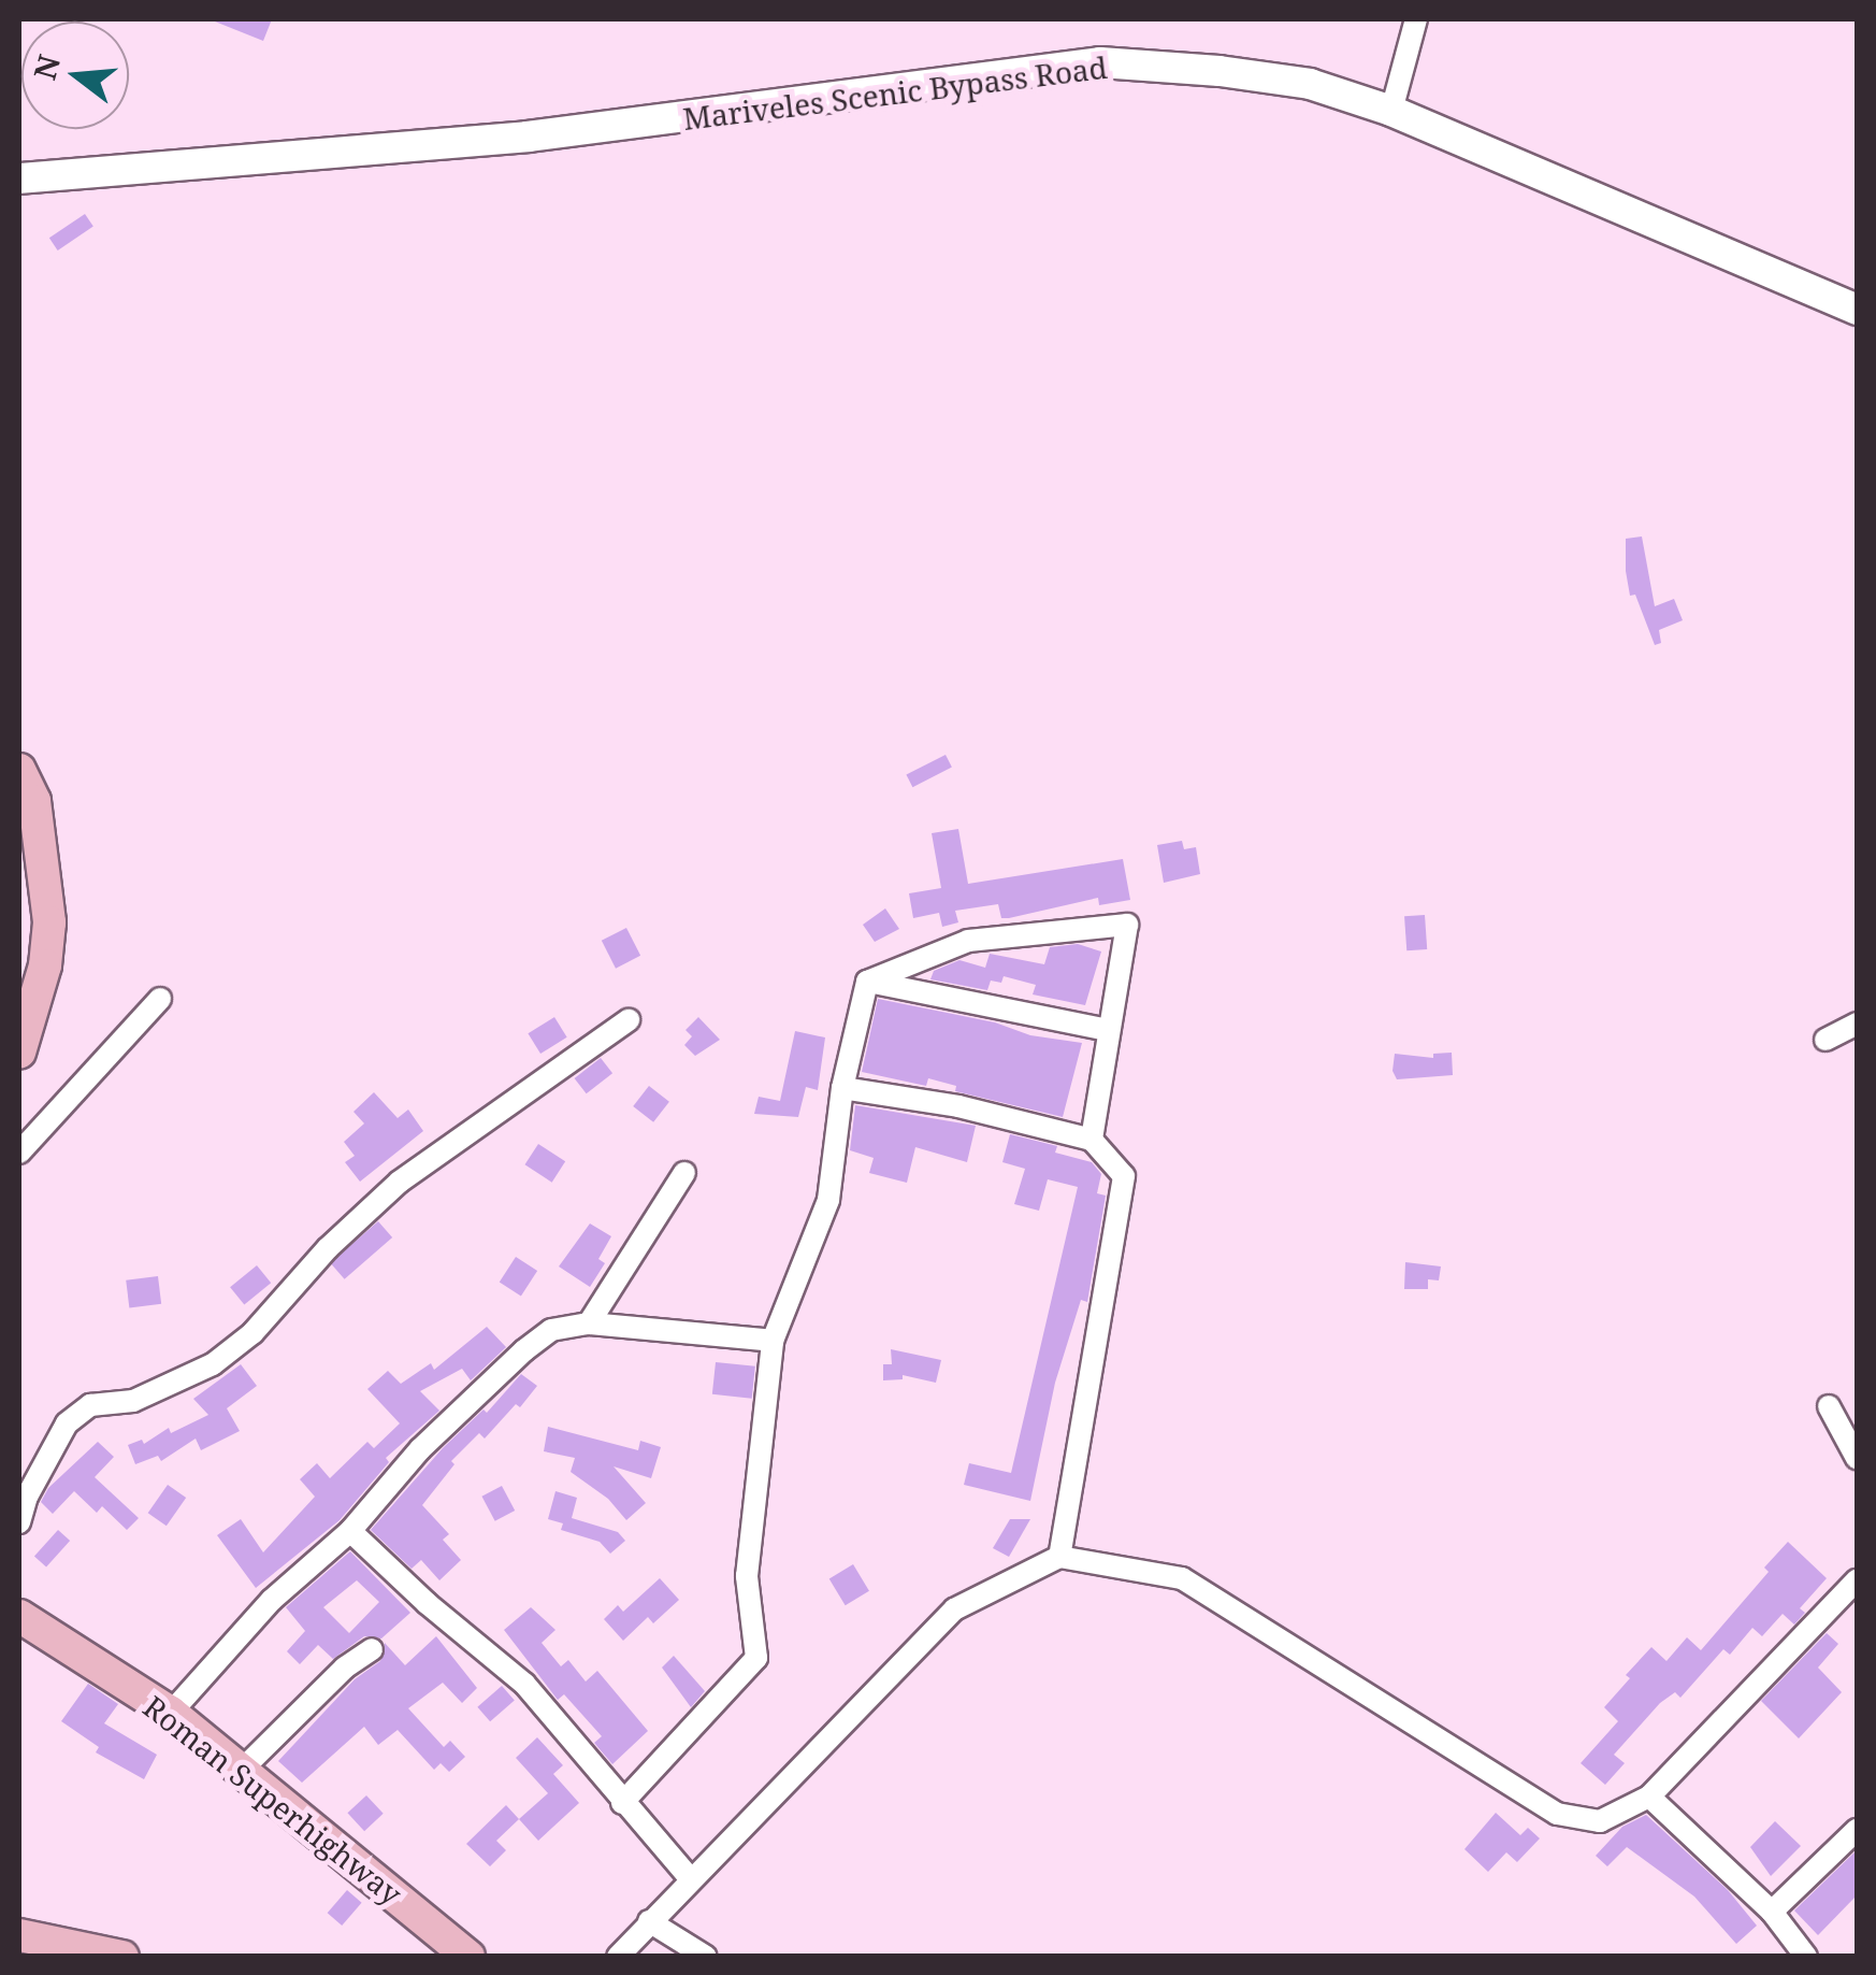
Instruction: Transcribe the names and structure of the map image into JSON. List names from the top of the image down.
{
  "streets": {
    "main road": ["Mariveles Scenic Bypass Road", "Roman Superhighway"]
  },
  "north": "left"
}
